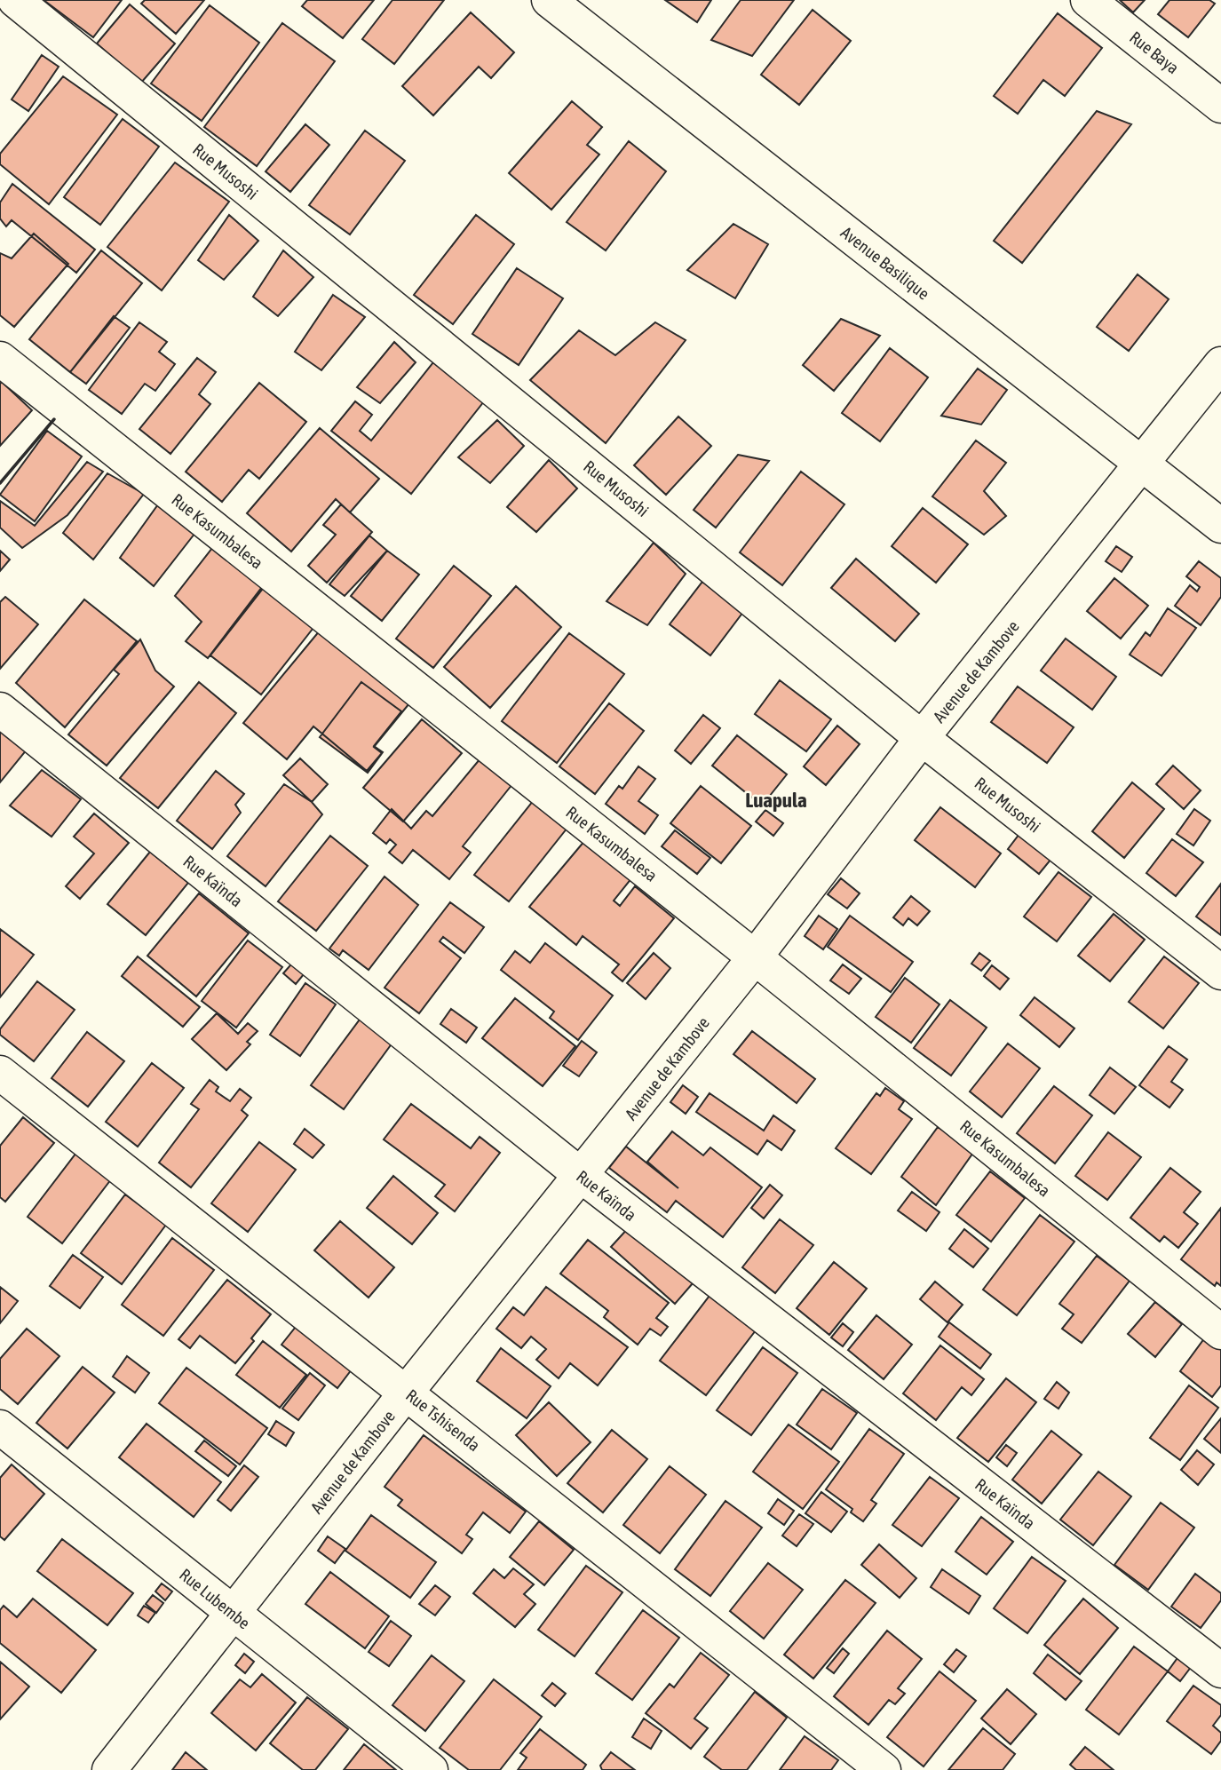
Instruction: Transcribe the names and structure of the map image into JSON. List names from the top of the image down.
{
  "streets": {
    "street": [
      "Rue Baya",
      "Rue Musoshi",
      "Avenue Basilique",
      "Rue Kasumbalesa",
      "Avenue de Kambove",
      "Rue Kaïnda",
      "Rue Tshisenda",
      "Rue Lubembe"
    ]
  },
  "crossings": [
    ["Rue Musoshi", "Avenue de Kambove"],
    ["Avenue Basilique", "Avenue de Kambove"],
    ["Rue Kasumbalesa", "Avenue de Kambove"],
    ["Avenue de Kambove", "Rue Kaïnda"],
    ["Avenue de Kambove", "Rue Tshisenda"],
    ["Avenue de Kambove", "Rue Lubembe"]
  ],
  "districts": ["Luapula"]
}
